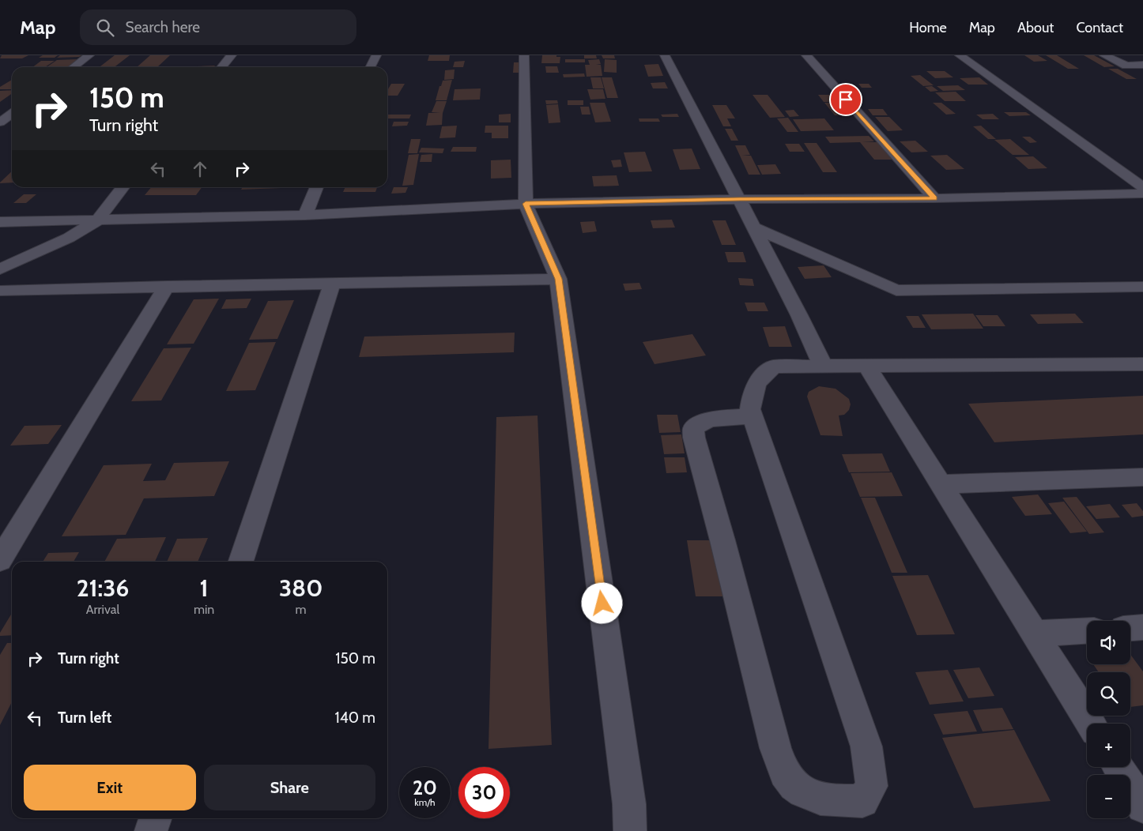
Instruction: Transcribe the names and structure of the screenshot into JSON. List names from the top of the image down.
{
  "page": {
    "header": "Map",
    "search": "Search here",
    "nav": [
      "Home",
      "Map",
      "About",
      "Contact"
    ],
    "turn": ["150 m", "Turn right"],
    "eta": [
      "21:36",
      "Arrival",
      "1",
      "min",
      "380",
      "m"
    ],
    "map_buttons": ["+", "−"],
    "list": [
      {
        "name": "Turn right",
        "value": "150 m"
      },
      {
        "name": "Turn left",
        "value": "140 m"
      }
    ],
    "buttons": ["Exit", "Share"],
    "speed": "20 km/h",
    "limit": "30"
  }
}
